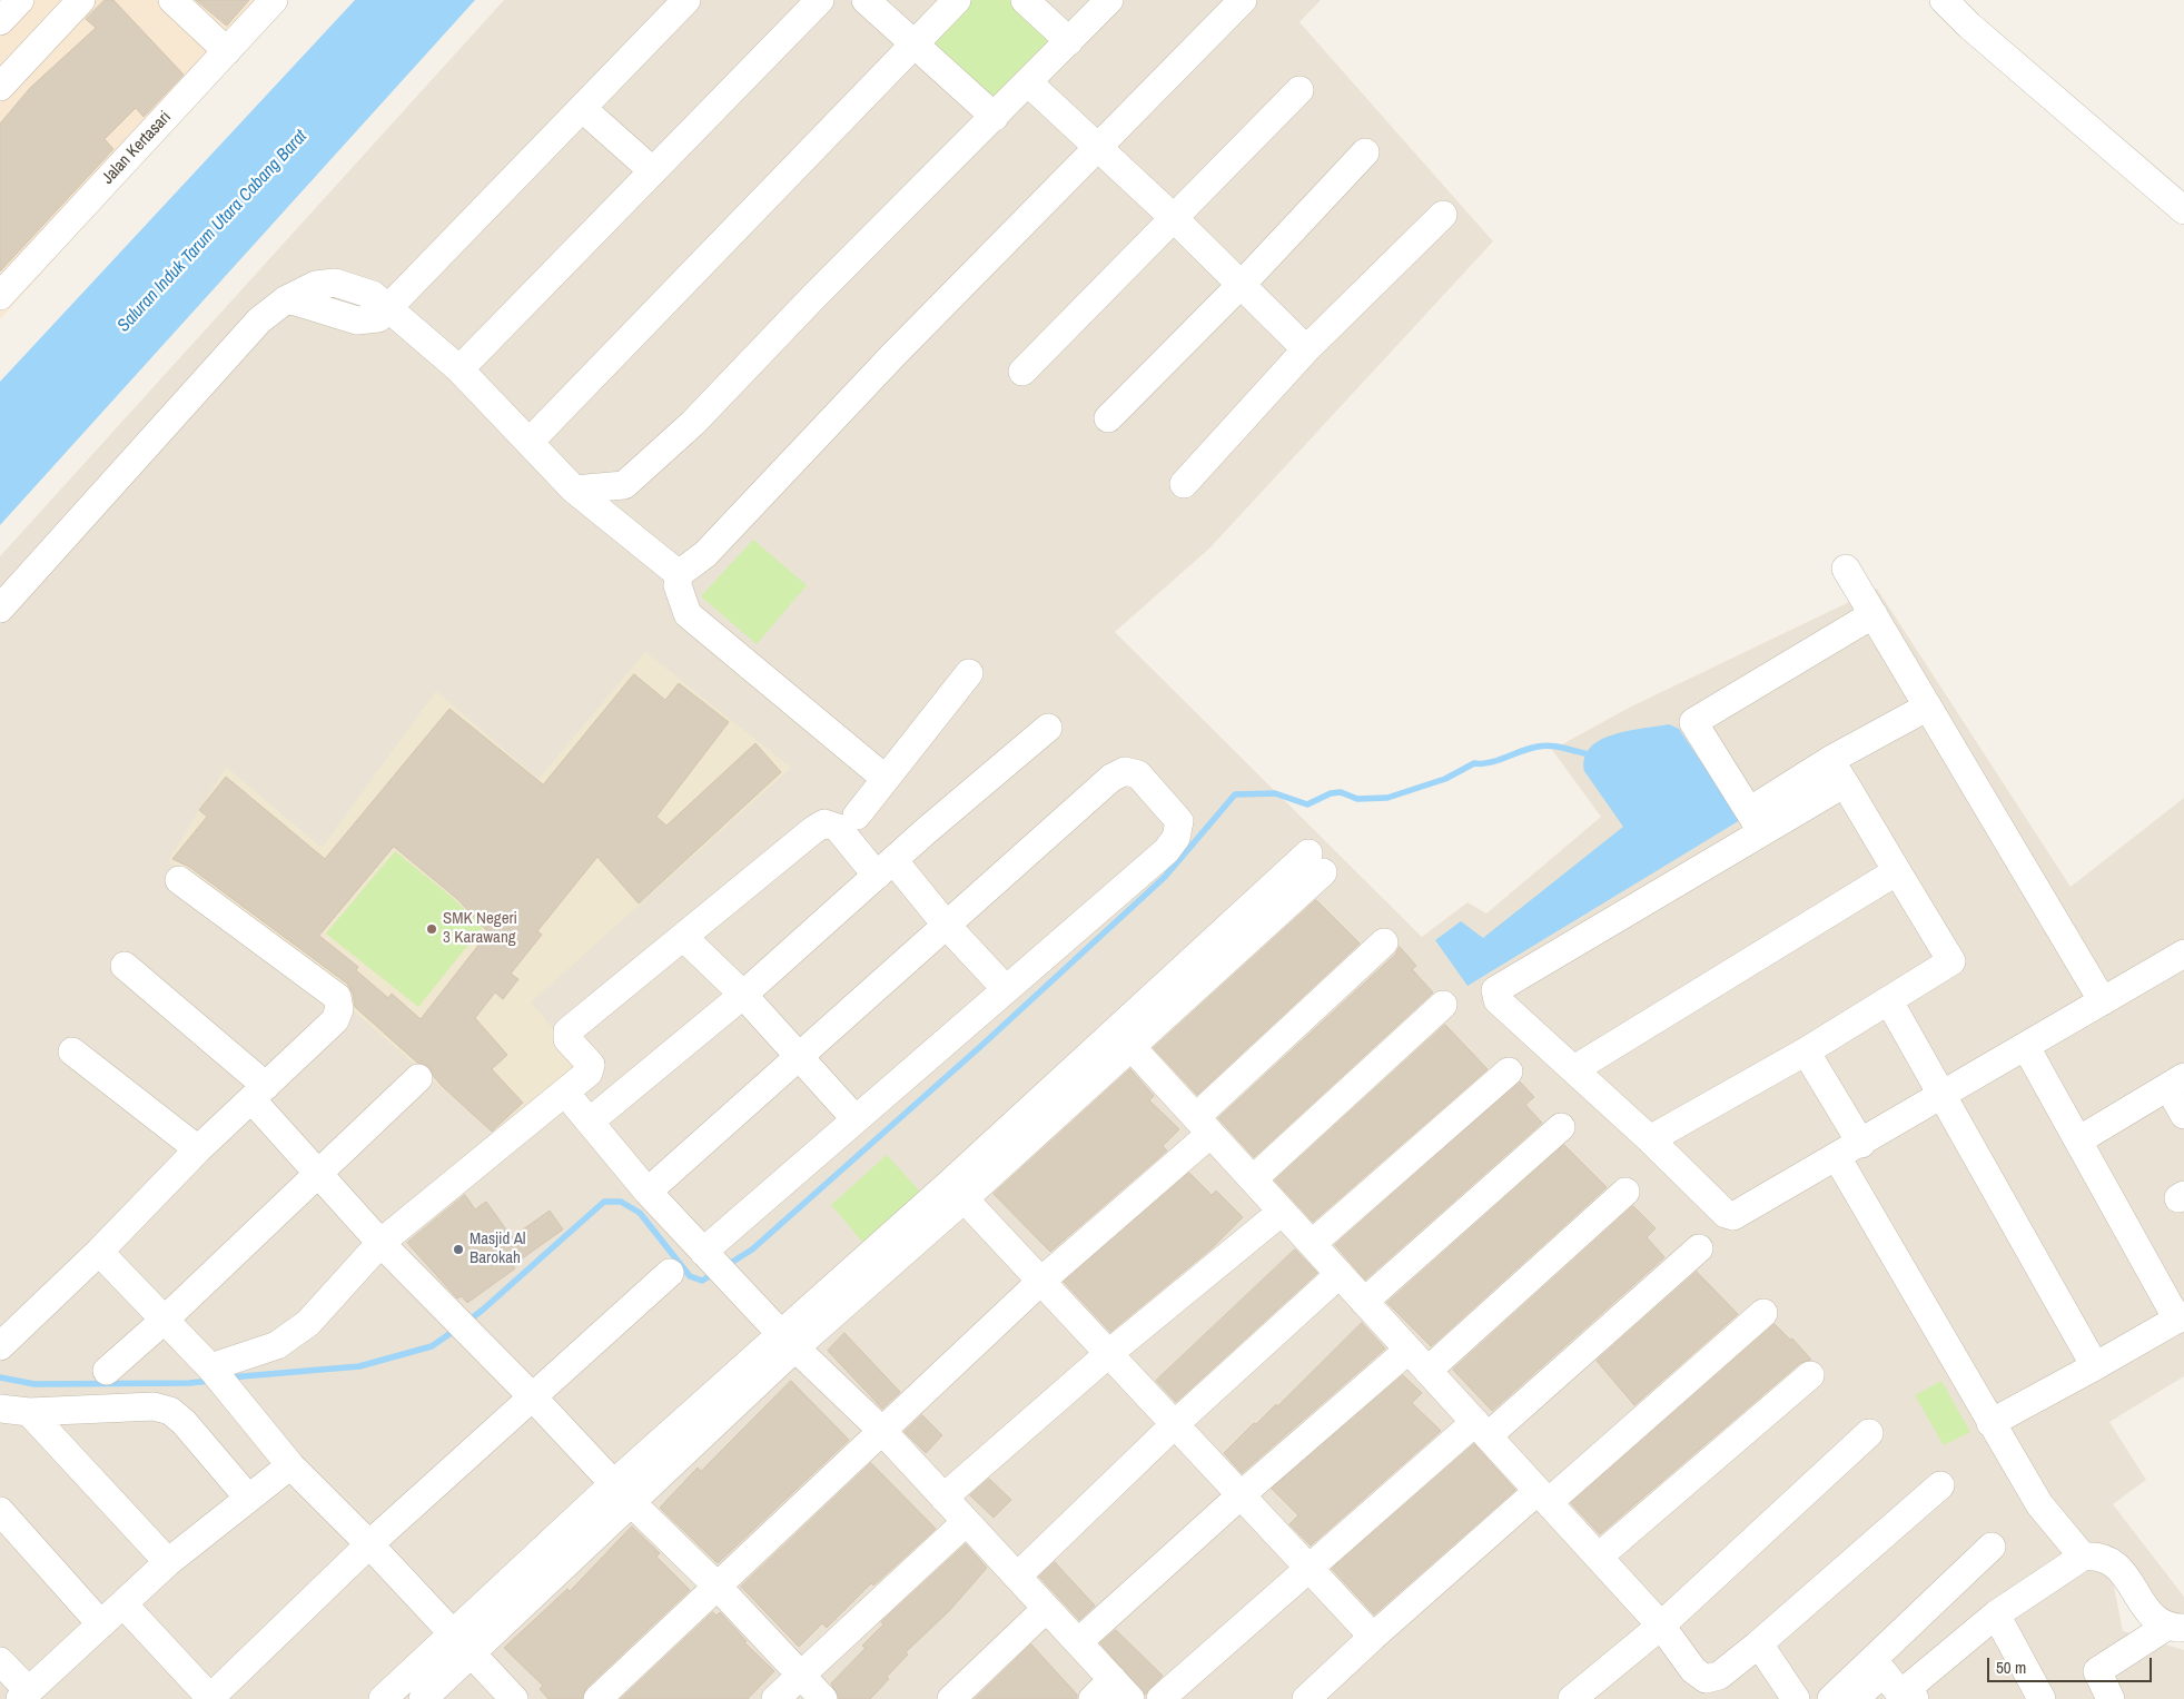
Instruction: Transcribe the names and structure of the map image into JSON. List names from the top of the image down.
{
  "streets": {
    "street": ["Jalan Kertasari"]
  },
  "water": ["Saluran Induk Tarum Utara Cabang Barat"],
  "places": ["SMK Negeri 3 Karawang", "Masjid Al Barokah"],
  "scale_bar": "50 m"
}
